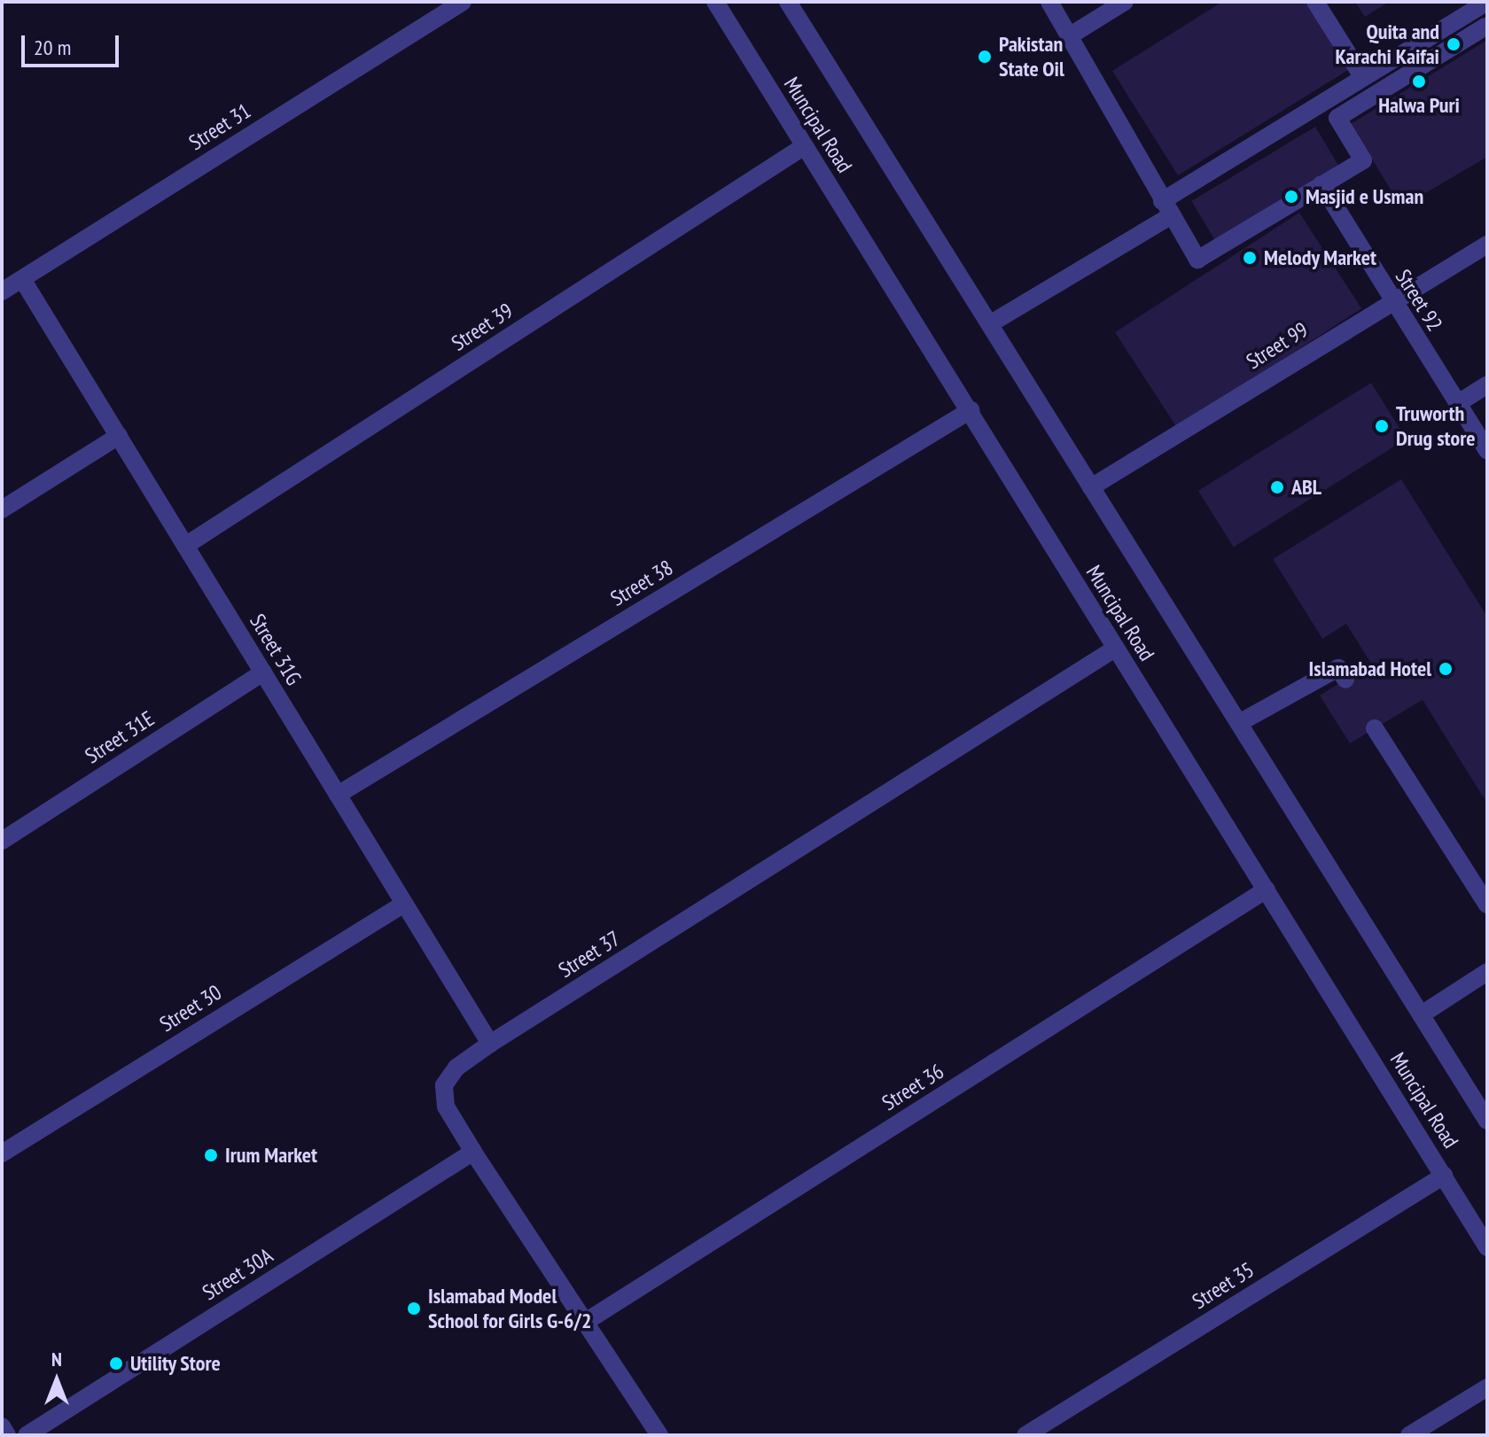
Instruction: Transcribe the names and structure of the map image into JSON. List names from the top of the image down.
{
  "streets": {
    "street": [
      "Muncipal Road",
      "Street 31",
      "Street 92",
      "Street 39",
      "Street 99",
      "Street 38",
      "Street 31G",
      "Street 31E",
      "Street 37",
      "Street 30",
      "Street 36",
      "Street 30A",
      "Street 35"
    ]
  },
  "crossings": [
    ["Muncipal Road", "Street 39"],
    ["Muncipal Road", "Street 38"],
    ["Muncipal Road", "Street 37"],
    ["Muncipal Road", "Street 36"],
    ["Muncipal Road", "Street 35"],
    ["Street 31", "Street 31G"],
    ["Street 92", "Street 99"],
    ["Street 39", "Street 31G"],
    ["Street 38", "Street 31G"],
    ["Street 31G", "Street 31E"],
    ["Street 31G", "Street 37"],
    ["Street 31G", "Street 30"],
    ["Street 37", "Street 36"],
    ["Street 37", "Street 30A"]
  ],
  "places": [
    "Quita and Karachi Kaifai",
    "Pakistan State Oil",
    "Halwa Puri",
    "Masjid e Usman",
    "Melody Market",
    "Truworth Drug store",
    "ABL",
    "Islamabad Hotel",
    "Irum Market",
    "Islamabad Model School for Girls G-6/2",
    "Utility Store"
  ],
  "scale_bar": "20 m",
  "north": "top"
}
